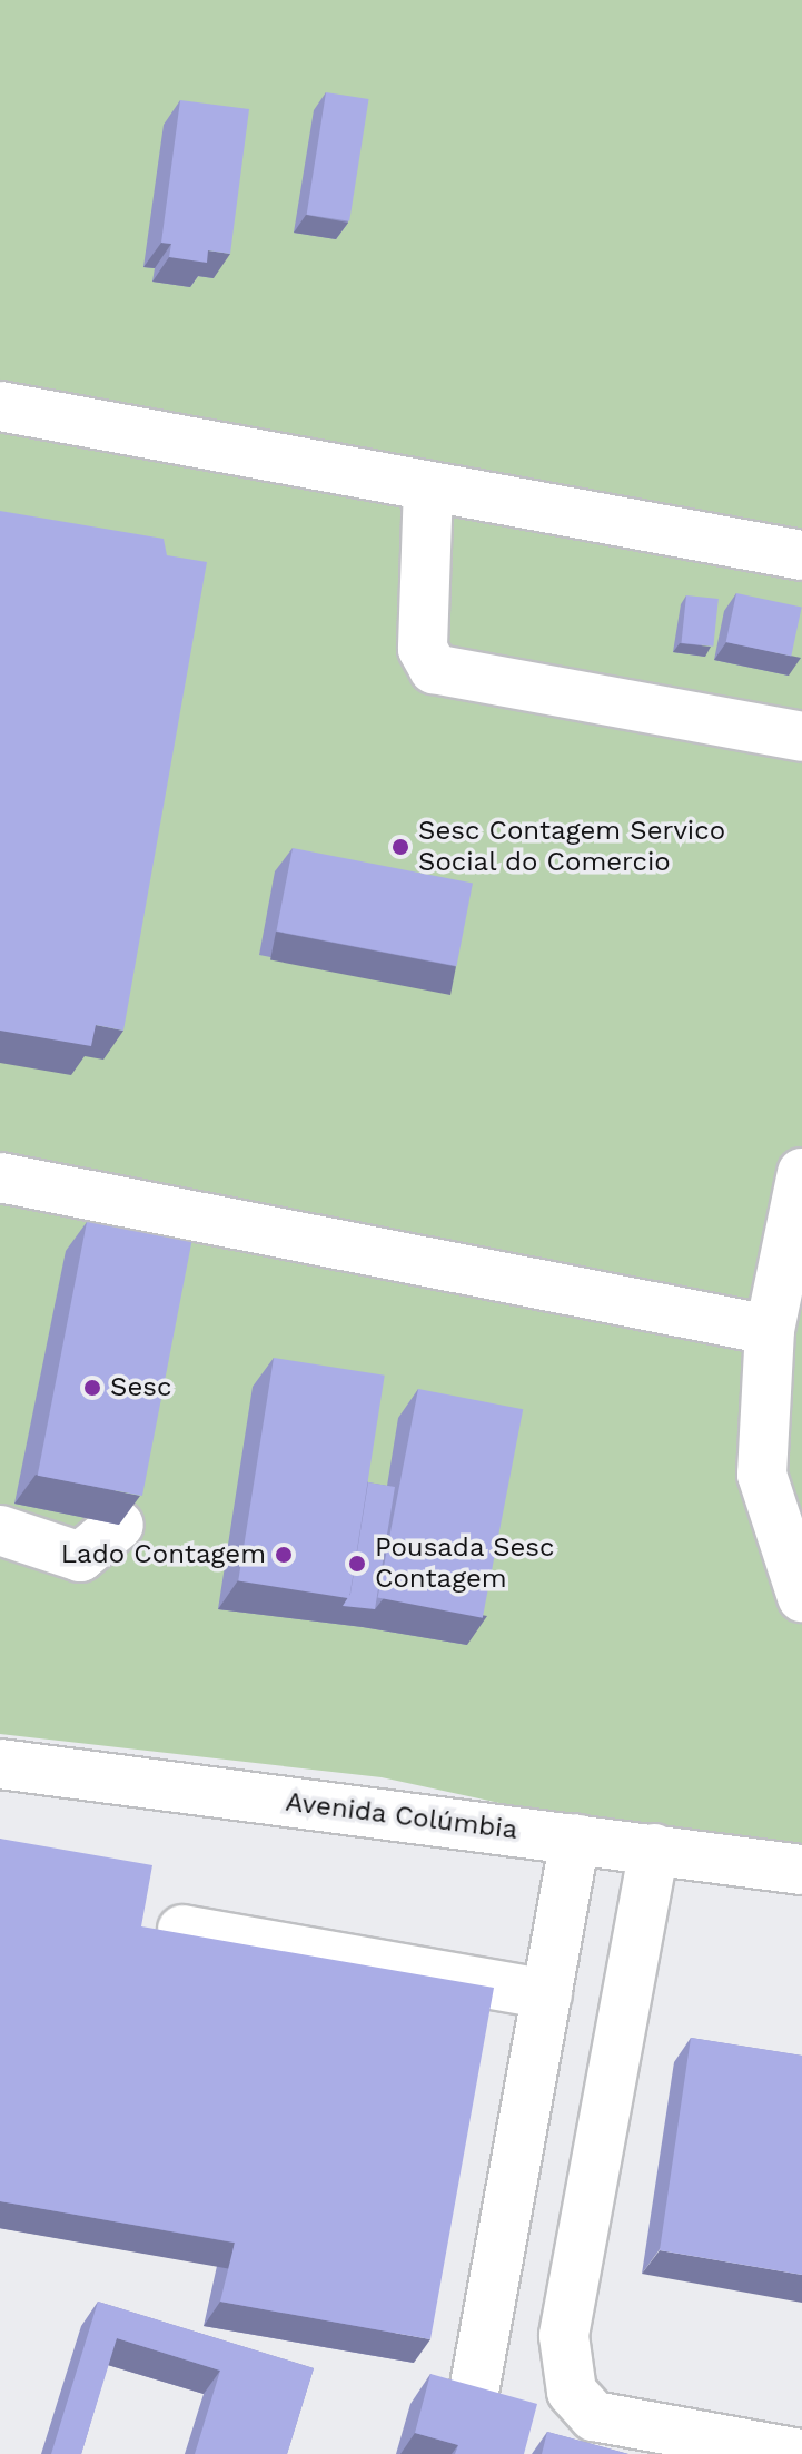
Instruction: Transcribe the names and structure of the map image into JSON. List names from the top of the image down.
{
  "streets": {
    "street": ["Avenida Colúmbia"]
  },
  "places": [
    "Sesc Contagem Servico Social do Comercio",
    "Sesc",
    "Lado Contagem",
    "Pousada Sesc Contagem"
  ]
}
